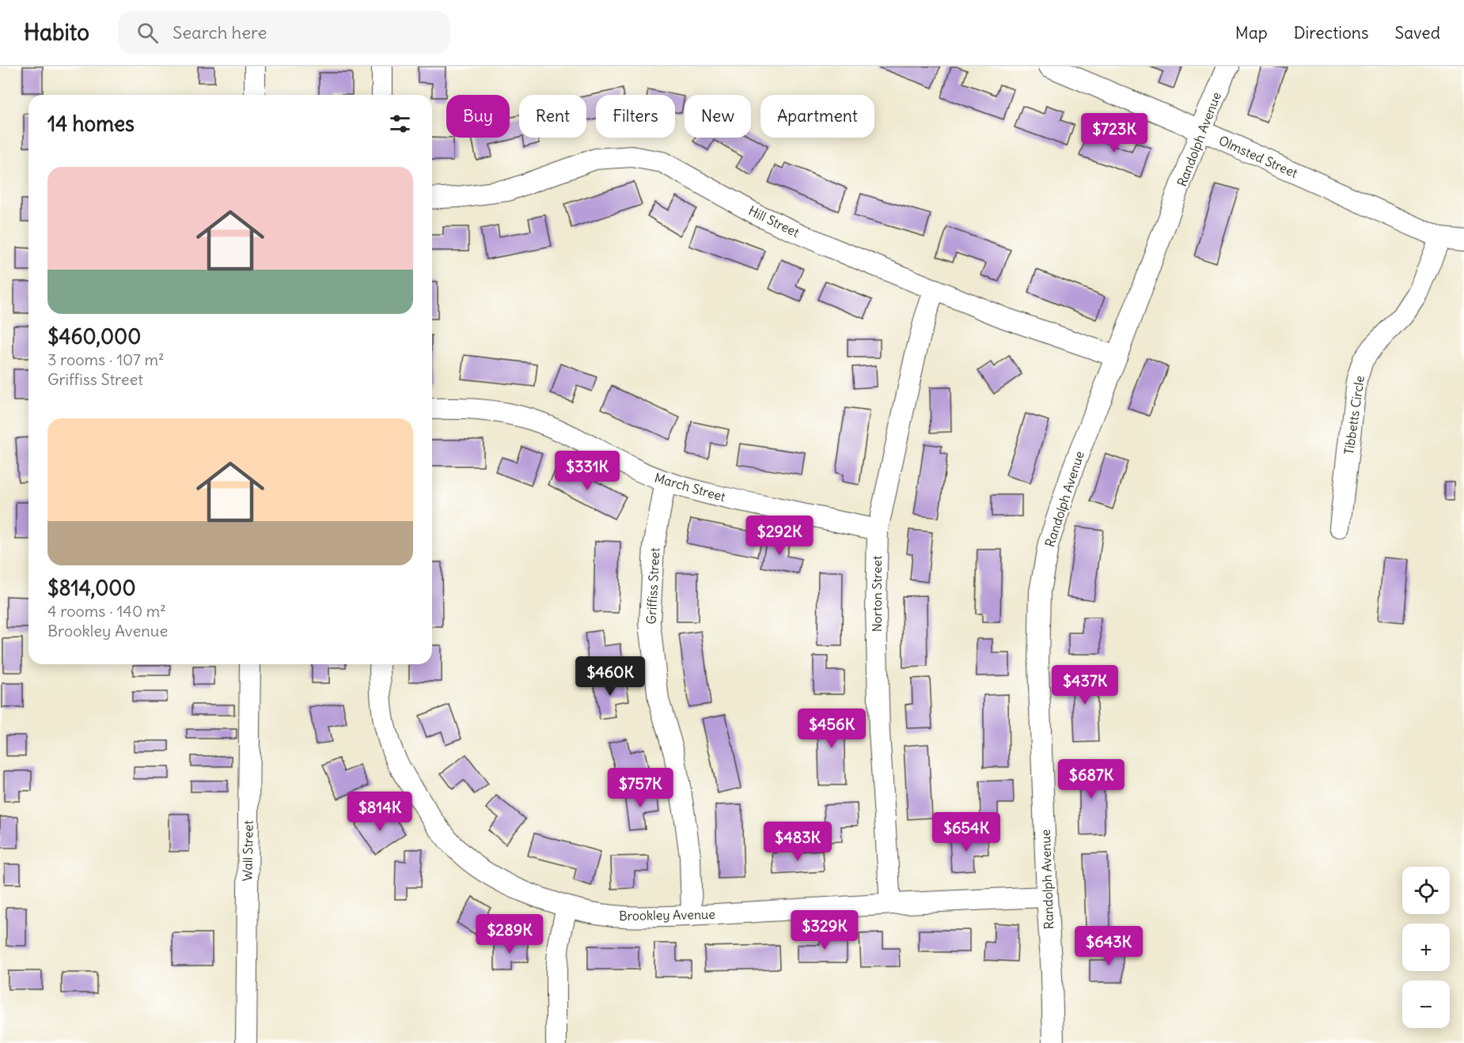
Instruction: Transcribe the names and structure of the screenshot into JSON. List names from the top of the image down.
{
  "streets": {
    "street": [
      "Randolph Avenue",
      "Olmsted Street",
      "Hill Street",
      "Tibbetts Circle",
      "March Street",
      "Griffiss Street",
      "Norton Street",
      "Wall Street",
      "Brookley Avenue"
    ]
  },
  "crossings": [
    ["Randolph Avenue", "Olmsted Street"],
    ["Randolph Avenue", "Hill Street"],
    ["Randolph Avenue", "Brookley Avenue"],
    ["Olmsted Street", "Tibbetts Circle"],
    ["Hill Street", "Norton Street"],
    ["March Street", "Griffiss Street"],
    ["March Street", "Norton Street"],
    ["Griffiss Street", "Brookley Avenue"],
    ["Norton Street", "Brookley Avenue"]
  ],
  "page": {
    "header": "Habito",
    "search": "Search here",
    "nav": ["Map", "Directions", "Saved"],
    "chip": [
      "Buy",
      "Rent",
      "Filters",
      "New",
      "Apartment"
    ],
    "heading": "14 homes",
    "price": [
      "$723K",
      "$331K",
      "$292K",
      "$460K",
      "$437K",
      "$456K",
      "$687K",
      "$757K",
      "$814K",
      "$654K",
      "$483K",
      "$329K",
      "$289K",
      "$643K"
    ],
    "list": [
      {
        "name": "$460,000",
        "note": "3 rooms · 107 m² · Griffiss Street"
      },
      {
        "name": "$814,000",
        "note": "4 rooms · 140 m² · Brookley Avenue"
      }
    ],
    "map_buttons": ["+", "−"]
  }
}
